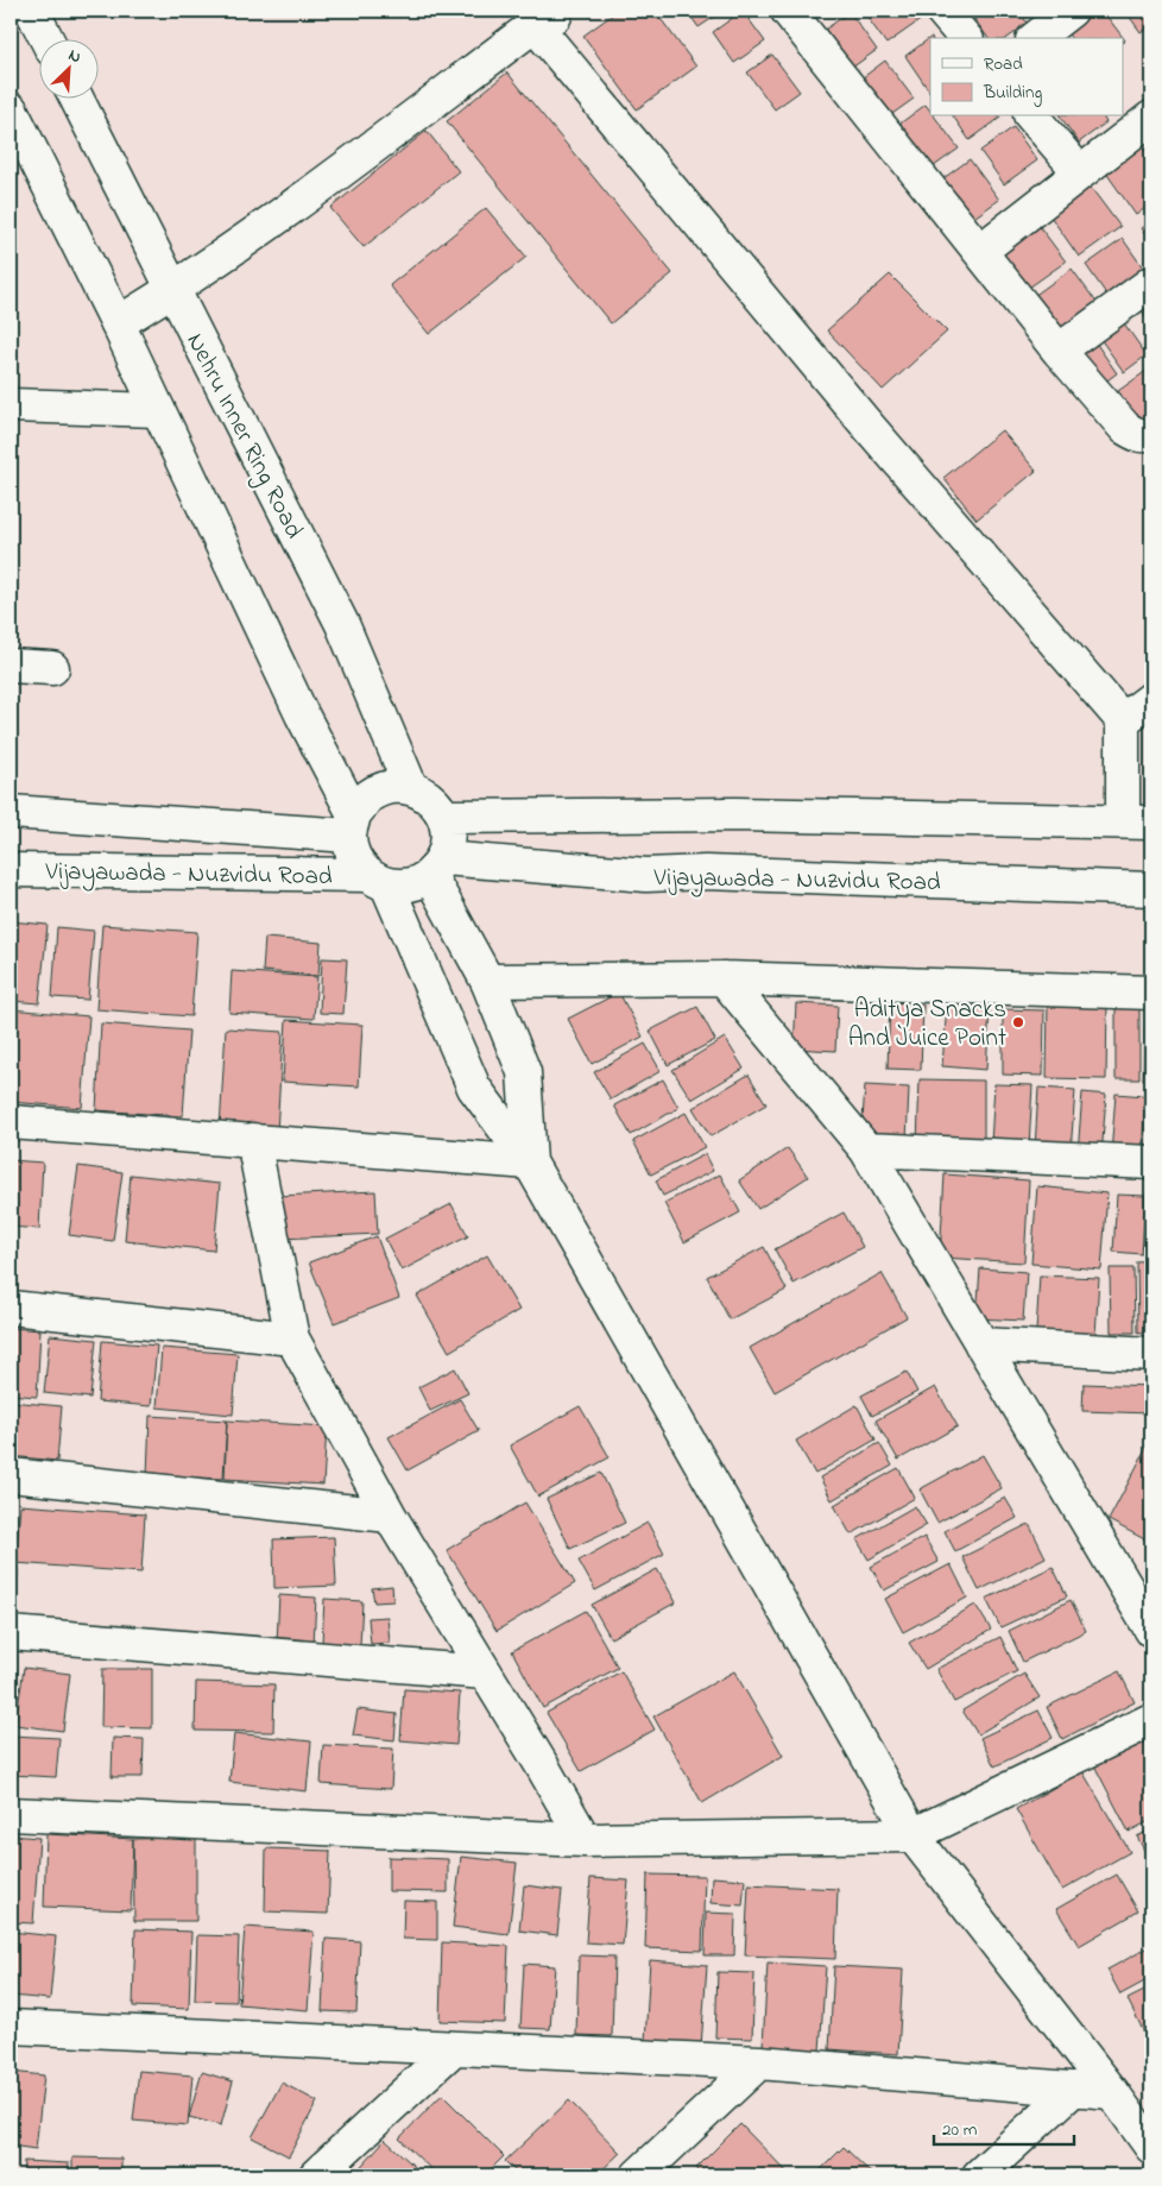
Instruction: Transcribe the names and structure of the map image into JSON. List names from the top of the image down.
{
  "streets": {
    "street": ["Nehru Inner Ring Road", "Vijayawada - Nuzvidu Road"]
  },
  "crossings": [
    ["Nehru Inner Ring Road", "Vijayawada - Nuzvidu Road"]
  ],
  "places": ["Aditya Snacks And Juice Point"],
  "legend": ["Road", "Building"],
  "scale_bar": "20 m",
  "north": "top right"
}
